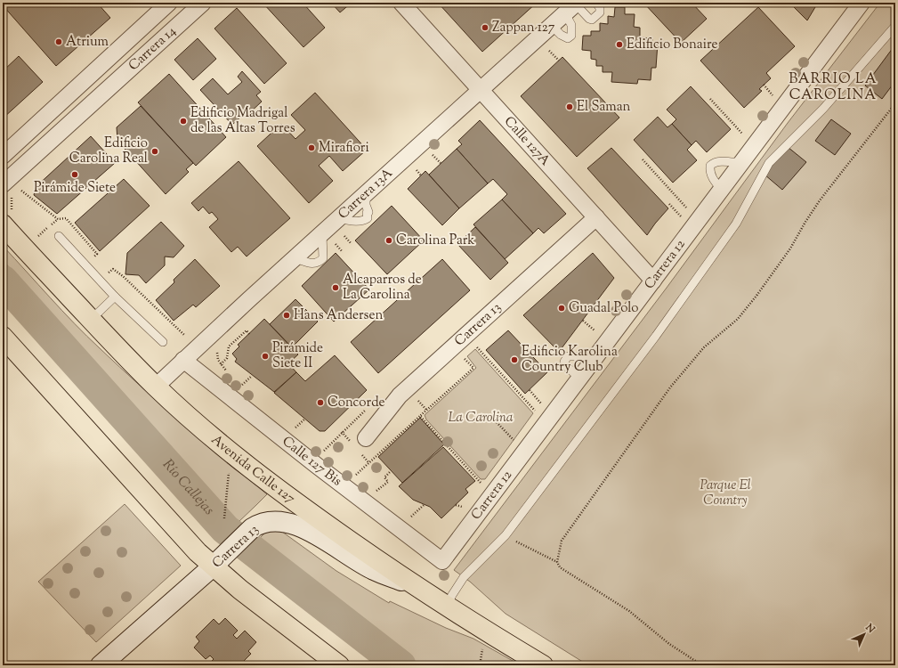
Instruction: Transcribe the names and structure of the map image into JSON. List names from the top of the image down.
{
  "streets": {
    "main road": ["Avenida Calle 127"],
    "street": [
      "Carrera 14",
      "Calle 127A",
      "Carrera 13A",
      "Carrera 12",
      "Carrera 13",
      "Calle 127 Bis"
    ]
  },
  "crossings": [
    ["Calle 127A", "Carrera 13A"],
    ["Calle 127A", "Carrera 12"],
    ["Calle 127A", "Carrera 13"],
    ["Carrera 13A", "Calle 127 Bis"],
    ["Carrera 13A", "Avenida Calle 127"],
    ["Carrera 12", "Calle 127 Bis"],
    ["Carrera 13", "Avenida Calle 127"]
  ],
  "districts": ["BARRIO LA CAROLINA"],
  "water": ["Río Callejas"],
  "parks": ["La Carolina", "Parque El Country"],
  "places": [
    "Zappan 127",
    "Atrium",
    "Edificio Bonaire",
    "El Saman",
    "Edificio Madrigal de las Altas Torres",
    "Mirafiori",
    "Edificio Carolina Real",
    "Pirámide Siete",
    "Carolina Park",
    "Alcaparros de La Carolina",
    "Guadal Polo",
    "Hans Andersen",
    "Pirámide Siete II",
    "Edificio Karolina Country Club",
    "Concorde"
  ],
  "north": "top right"
}
